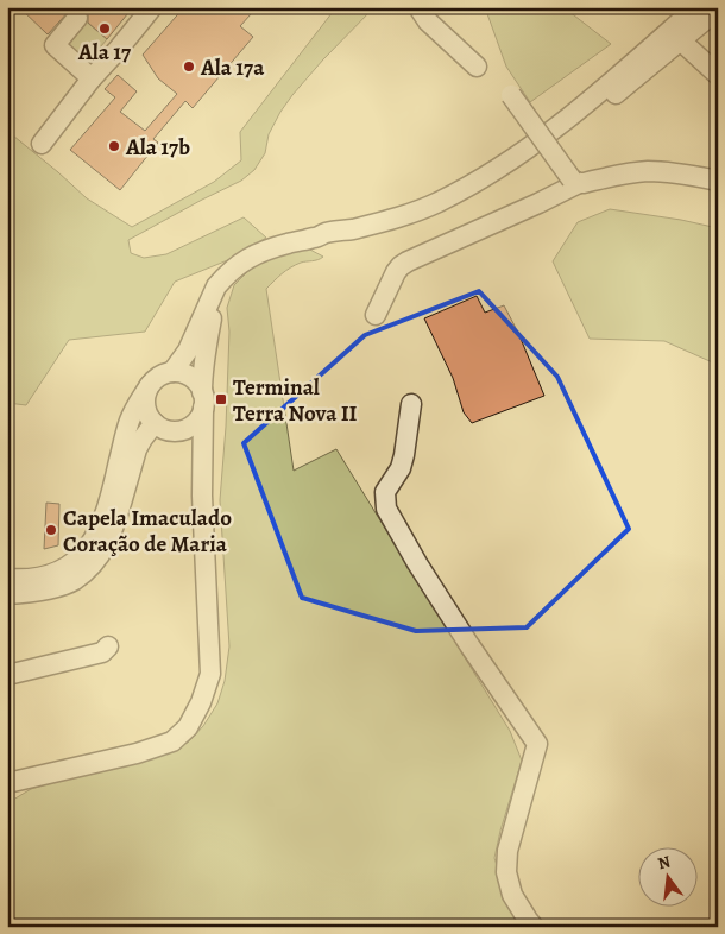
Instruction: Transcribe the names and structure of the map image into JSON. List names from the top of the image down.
{
  "places": {
    "other": [
      "Ala 17",
      "Ala 17a",
      "Ala 17b",
      "Capela Imaculado Coração de Maria"
    ],
    "transit": ["Terminal Terra Nova II"]
  },
  "north": "top"
}
